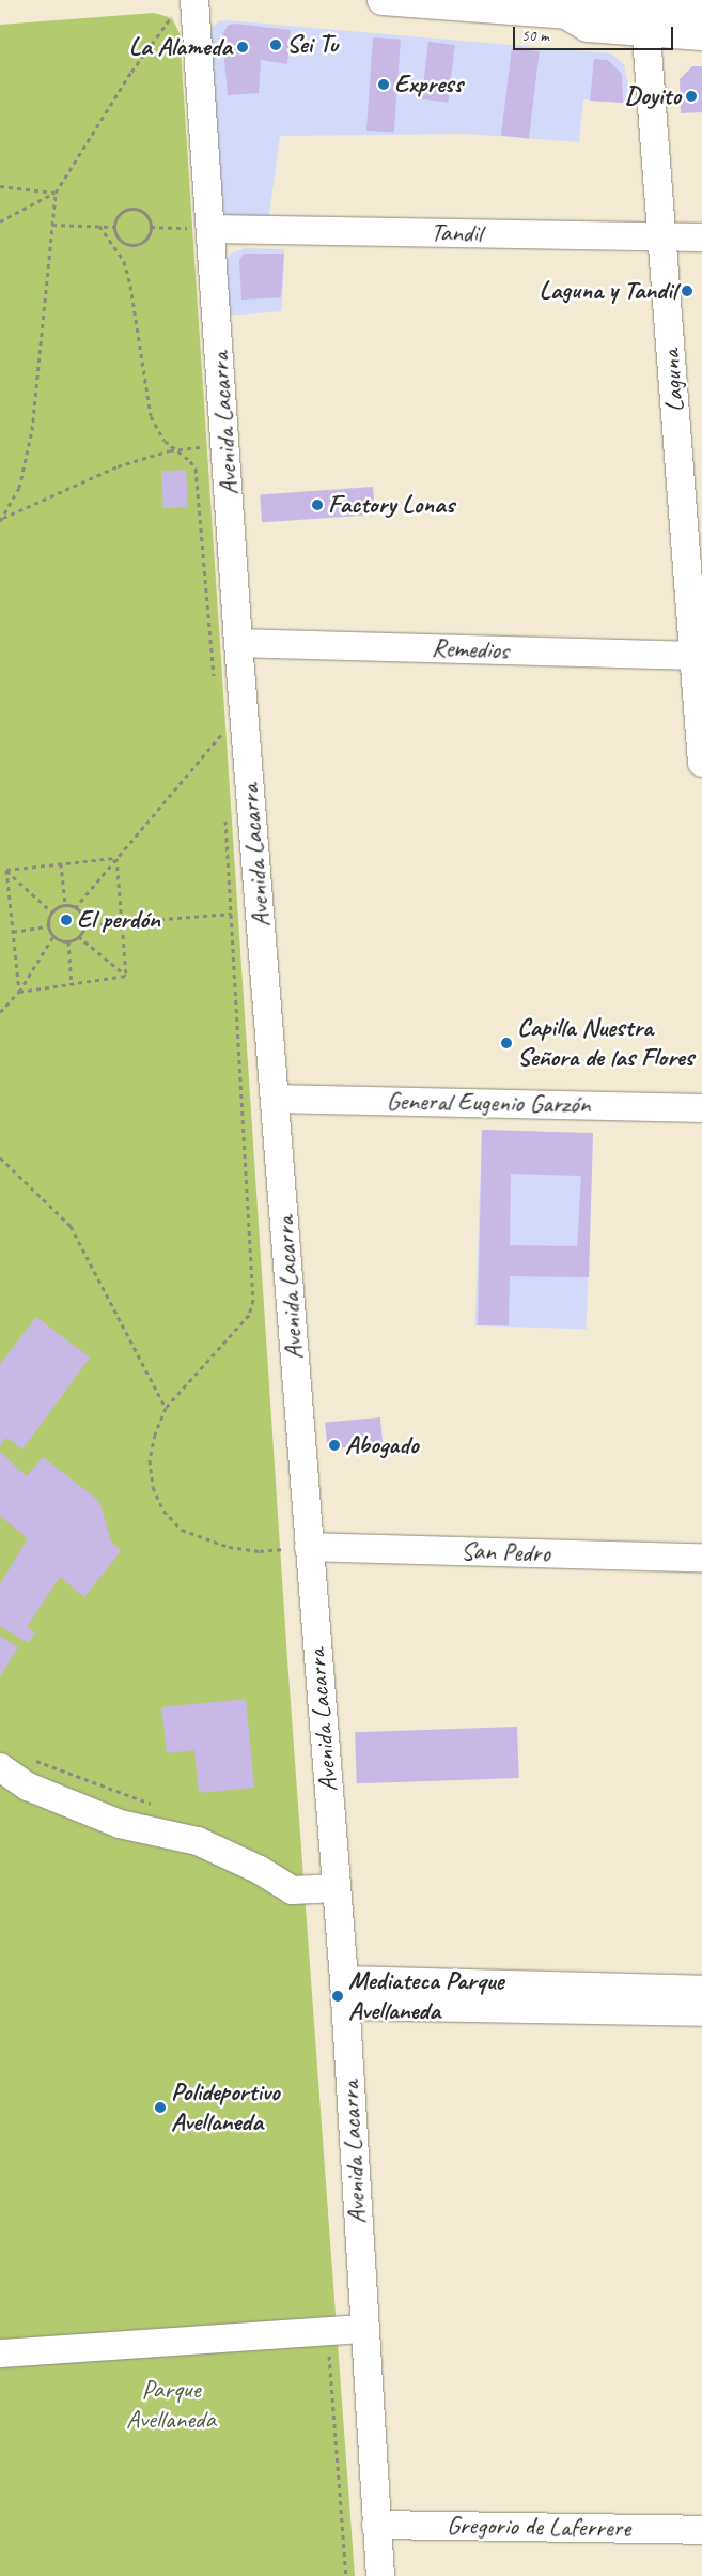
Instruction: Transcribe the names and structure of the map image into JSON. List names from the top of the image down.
{
  "streets": {
    "street": [
      "Tandil",
      "Laguna",
      "Avenida Lacarra",
      "Remedios",
      "General Eugenio Garzón",
      "San Pedro",
      "Gregorio de Laferrere"
    ]
  },
  "crossings": [
    ["Tandil", "Laguna"],
    ["Tandil", "Avenida Lacarra"],
    ["Laguna", "Remedios"],
    ["Avenida Lacarra", "Remedios"],
    ["Avenida Lacarra", "General Eugenio Garzón"],
    ["Avenida Lacarra", "San Pedro"],
    ["Avenida Lacarra", "Gregorio de Laferrere"]
  ],
  "parks": ["Parque Avellaneda"],
  "places": [
    "Sei Tu",
    "La Alameda",
    "Express",
    "Doyito",
    "Laguna y Tandil",
    "Factory Lonas",
    "El perdón",
    "Capilla Nuestra Señora de las Flores",
    "Abogado",
    "Mediateca Parque Avellaneda",
    "Polideportivo Avellaneda"
  ],
  "scale_bar": "50 m"
}
